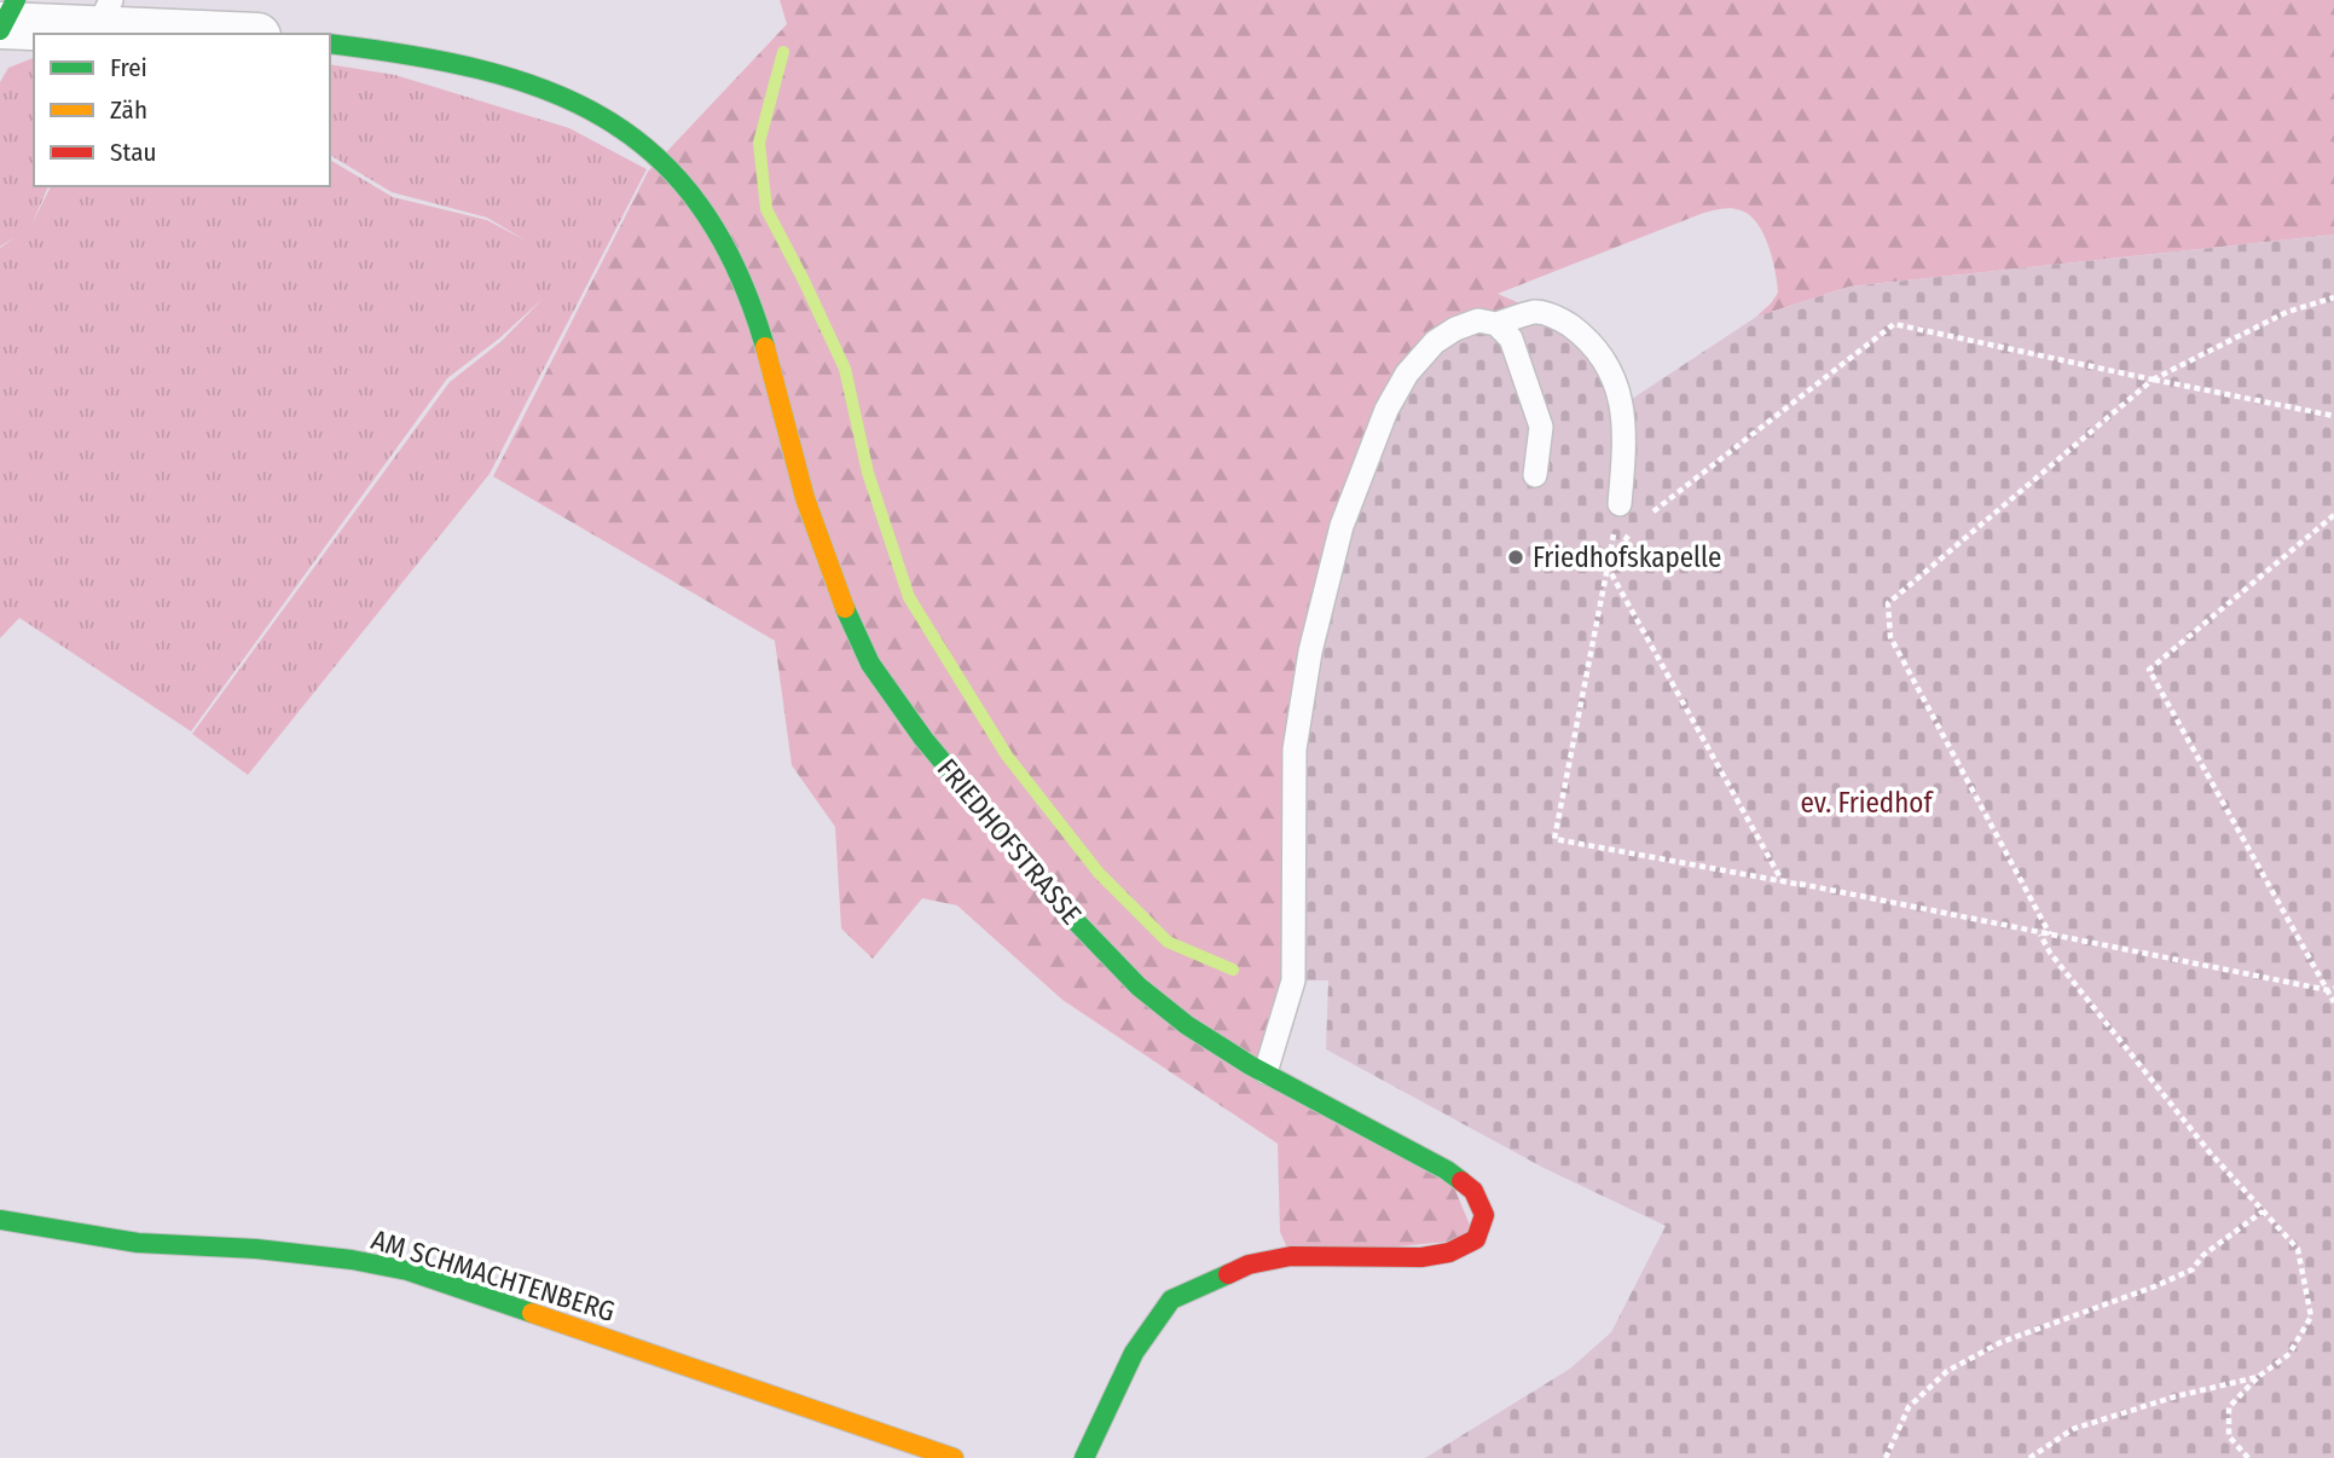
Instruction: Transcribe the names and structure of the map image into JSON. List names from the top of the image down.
{
  "streets": {
    "street": ["FRIEDHOFSTRASSE", "AM SCHMACHTENBERG"]
  },
  "parks": ["ev. Friedhof"],
  "places": ["Friedhofskapelle"],
  "legend": ["Frei", "Zäh", "Stau"]
}
